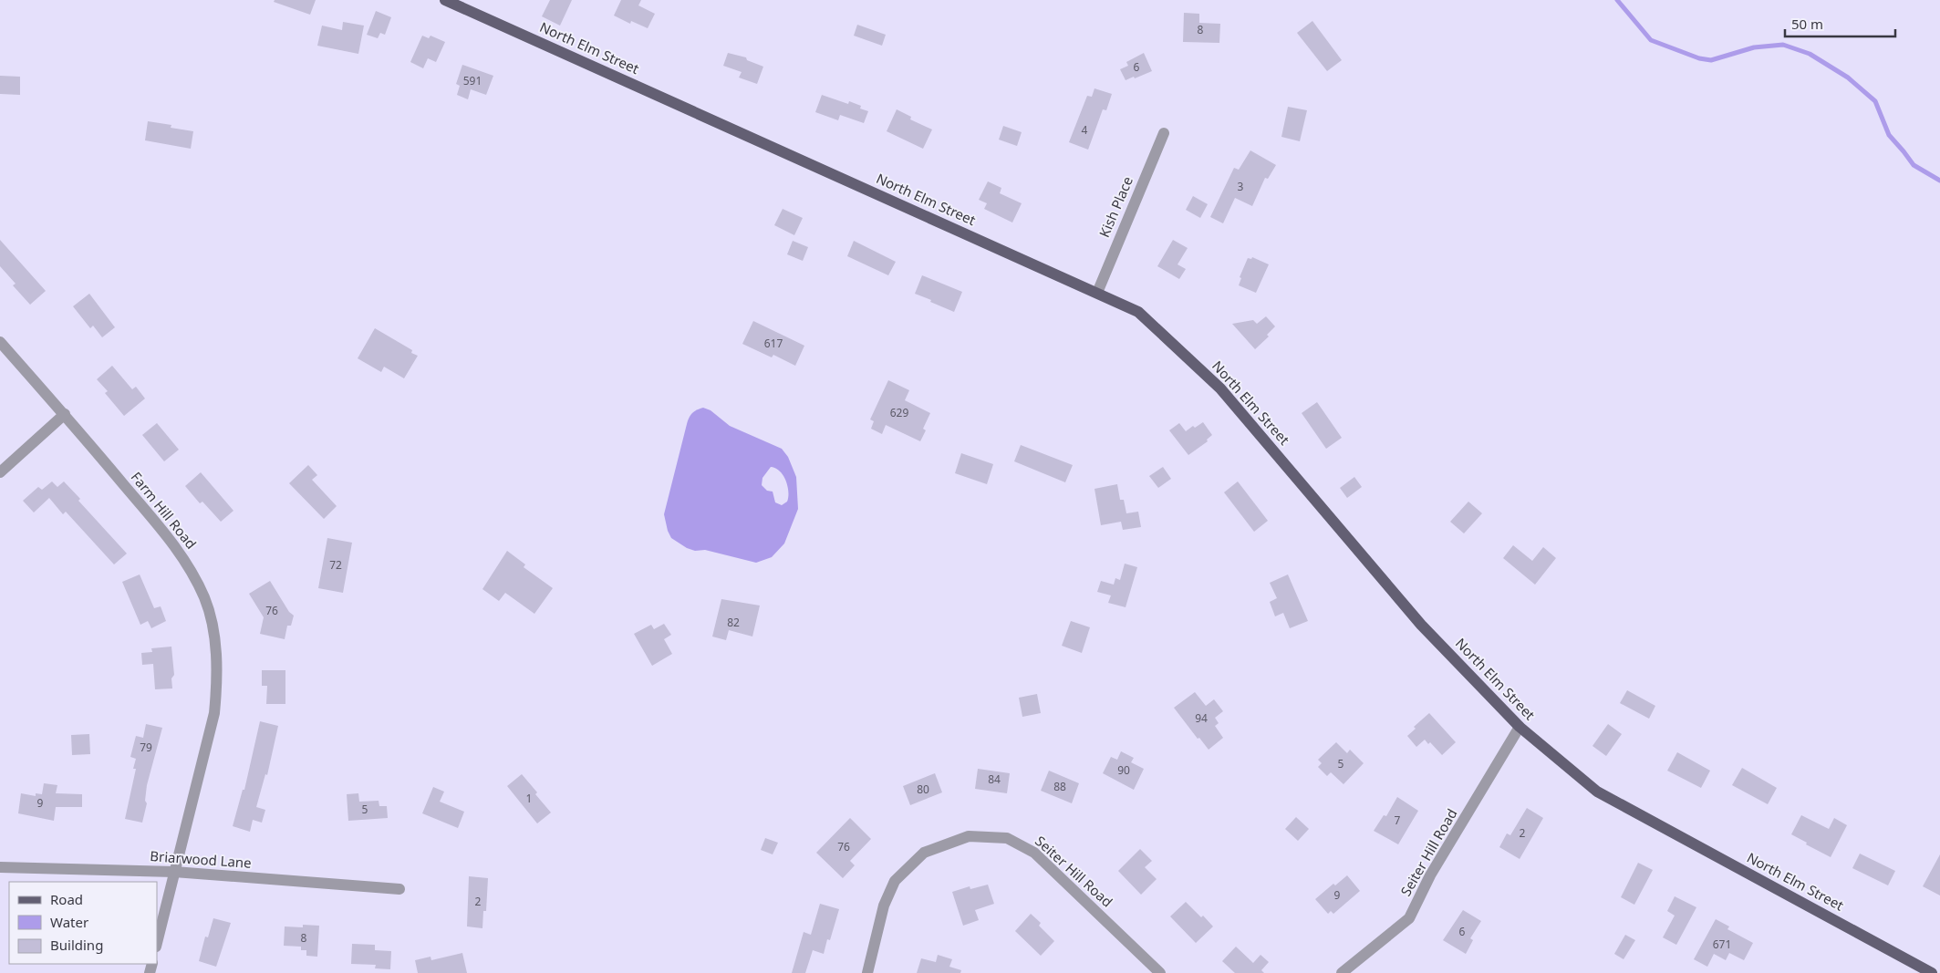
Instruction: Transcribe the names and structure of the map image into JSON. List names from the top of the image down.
{
  "streets": {
    "main road": ["North Elm Street"],
    "street": [
      "Kish Place",
      "Farm Hill Road",
      "Seiter Hill Road",
      "Briarwood Lane"
    ]
  },
  "crossings": [
    ["North Elm Street", "Kish Place"],
    ["North Elm Street", "Seiter Hill Road"],
    ["Farm Hill Road", "Briarwood Lane"]
  ],
  "house_numbers": [
    "8",
    "6",
    "591",
    "4",
    "3",
    "617",
    "629",
    "72",
    "76",
    "82",
    "94",
    "79",
    "5",
    "90",
    "84",
    "88",
    "80",
    "1",
    "9",
    "5",
    "7",
    "2",
    "76",
    "9",
    "2",
    "6",
    "8",
    "671"
  ],
  "legend": ["Road", "Water", "Building"],
  "scale_bar": "50 m"
}
